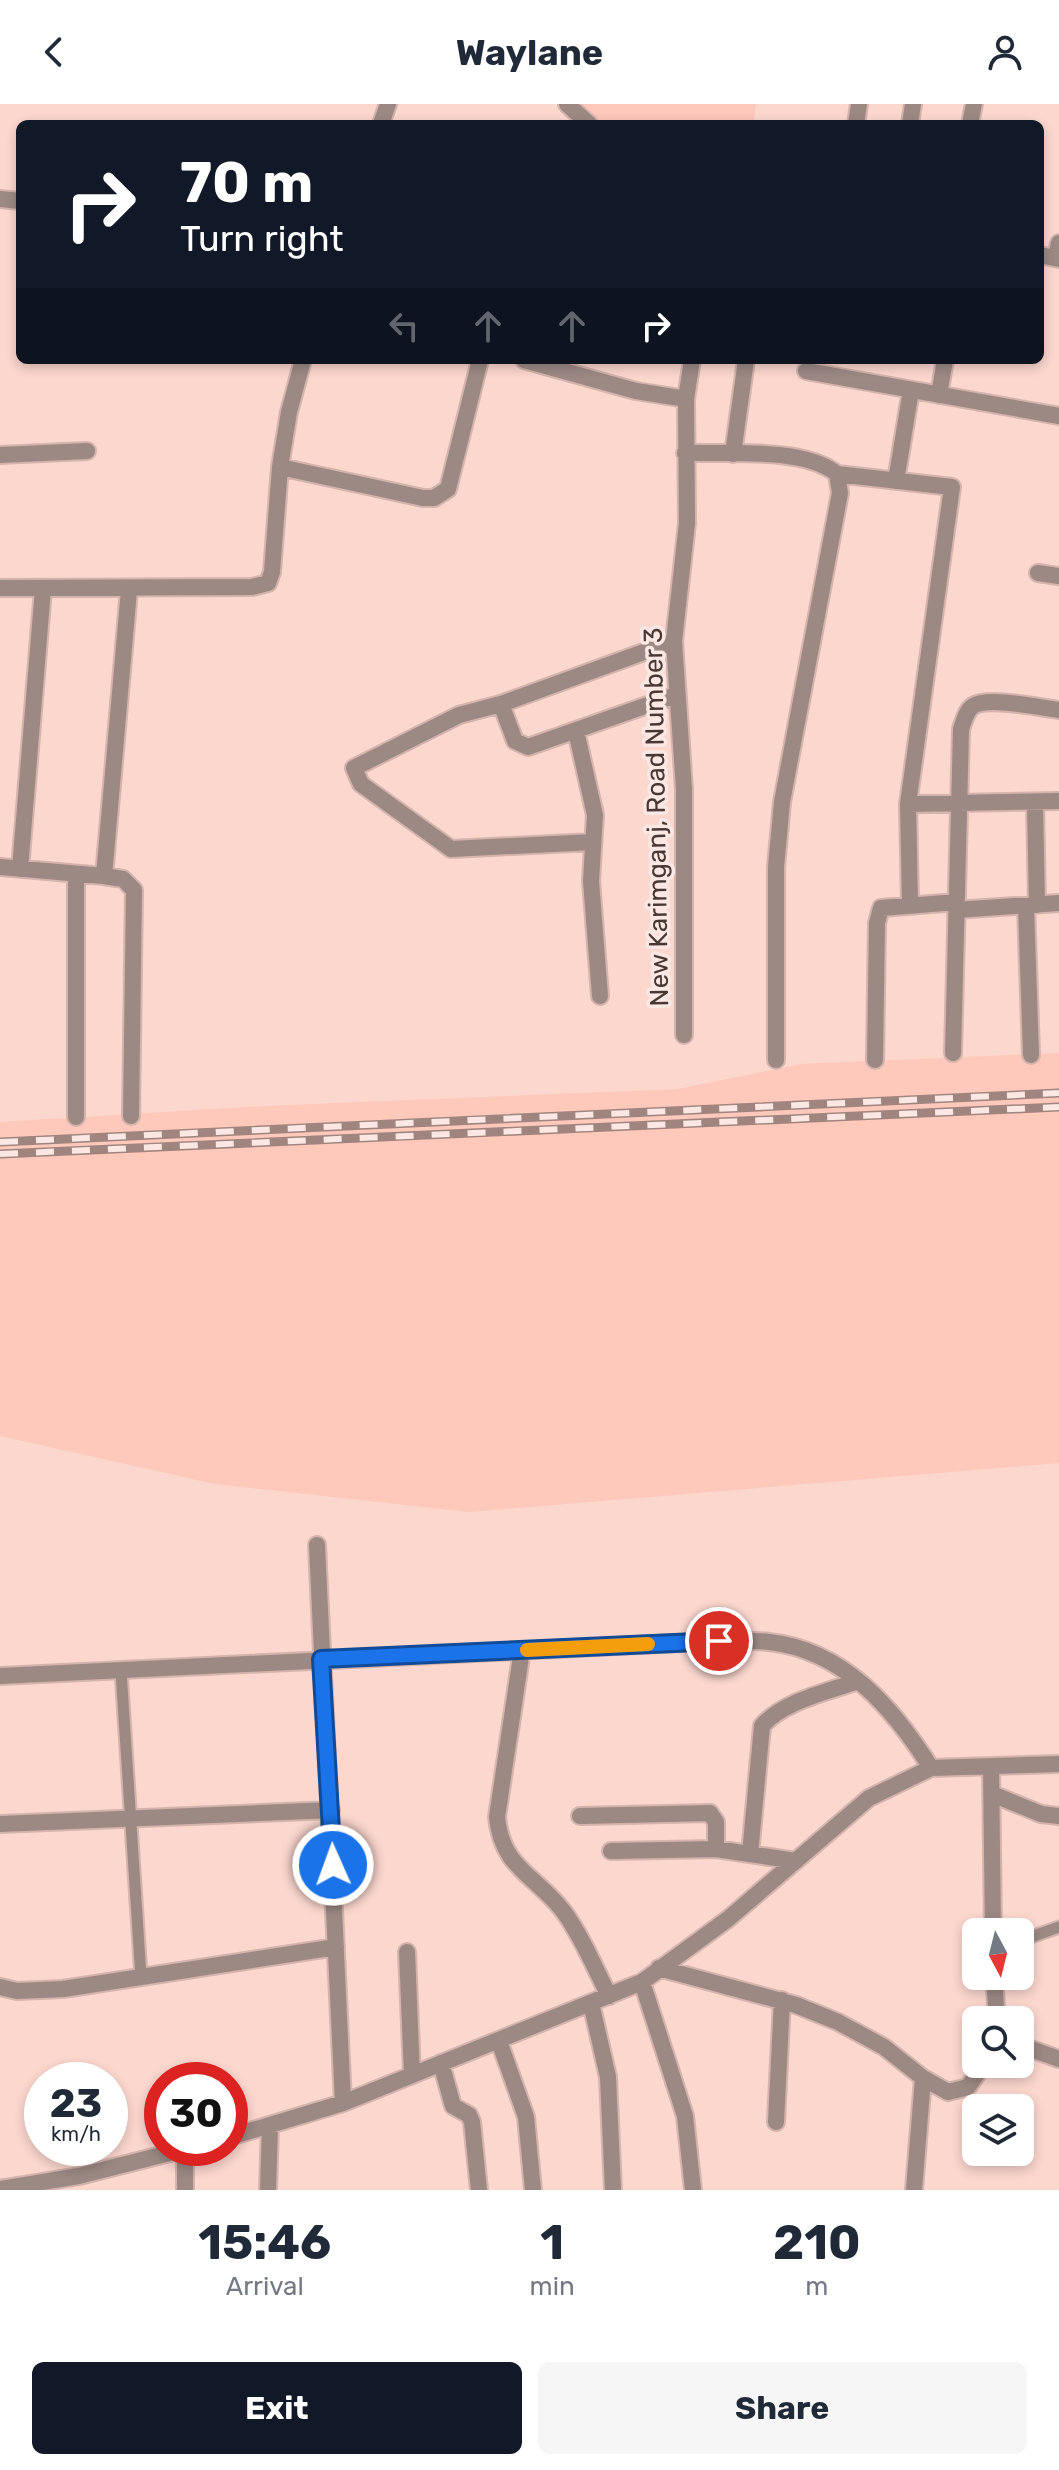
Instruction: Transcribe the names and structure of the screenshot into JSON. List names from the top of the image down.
{
  "streets": {
    "street": ["New Karimganj, Road Number 3"]
  },
  "north": "bottom",
  "page": {
    "header": "Waylane",
    "turn": ["70 m", "Turn right"],
    "speed": "23 km/h",
    "limit": "30",
    "eta": [
      "15:46",
      "Arrival",
      "1",
      "min",
      "210",
      "m"
    ],
    "buttons": ["Exit", "Share"]
  }
}
